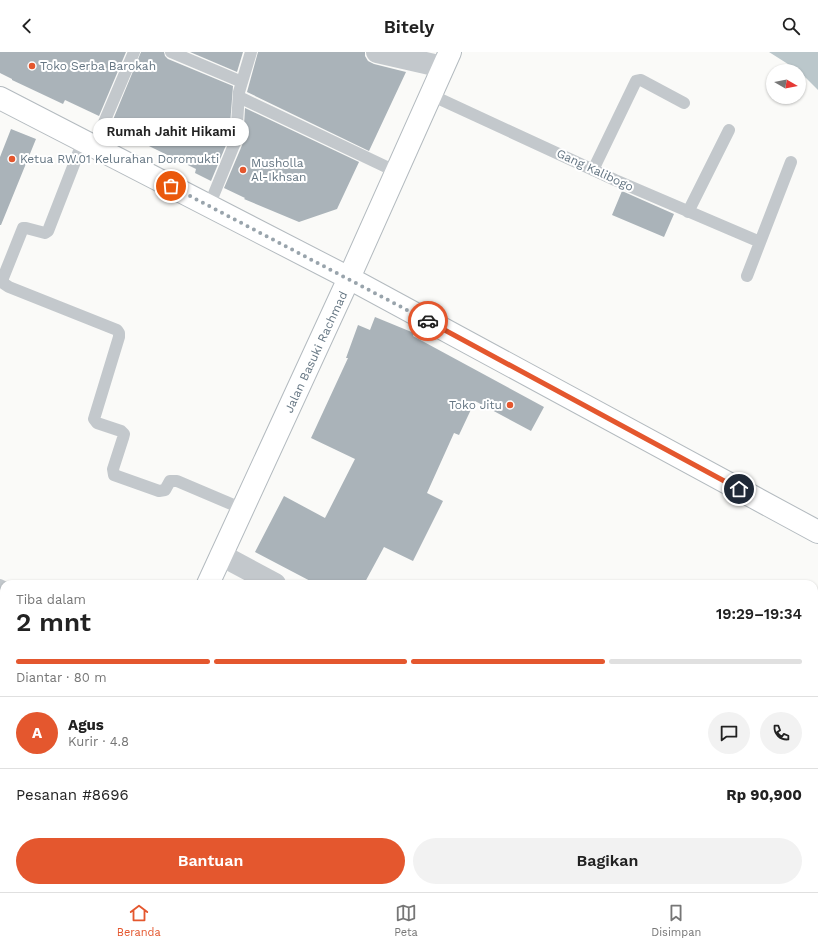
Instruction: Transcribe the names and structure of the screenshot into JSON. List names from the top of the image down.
{
  "streets": {
    "street": ["Jalan Basuki Rachmad"],
    "lane": ["Gang Kalibogo"]
  },
  "crossings": [
    ["Gang Kalibogo", "Jalan Basuki Rachmad"]
  ],
  "places": [
    "Toko Serba Barokah",
    "Ketua RW.01 Kelurahan Doromukti",
    "Musholla Al-Ikhsan",
    "Rumah Jahit Hikami",
    "Toko Jitu"
  ],
  "north": "right",
  "page": {
    "header": "Bitely",
    "bubble": "Rumah Jahit Hikami",
    "heading": ["2 mnt", "Tiba dalam", "19:29–19:34"],
    "panel": [
      "Agus",
      "Kurir · 4.8",
      "Pesanan #8696",
      "Rp 90,900"
    ],
    "bar": "Diantar · 80 m",
    "round": "A",
    "buttons": ["Bantuan", "Bagikan"],
    "tabs": ["Beranda", "Peta", "Disimpan"]
  }
}
